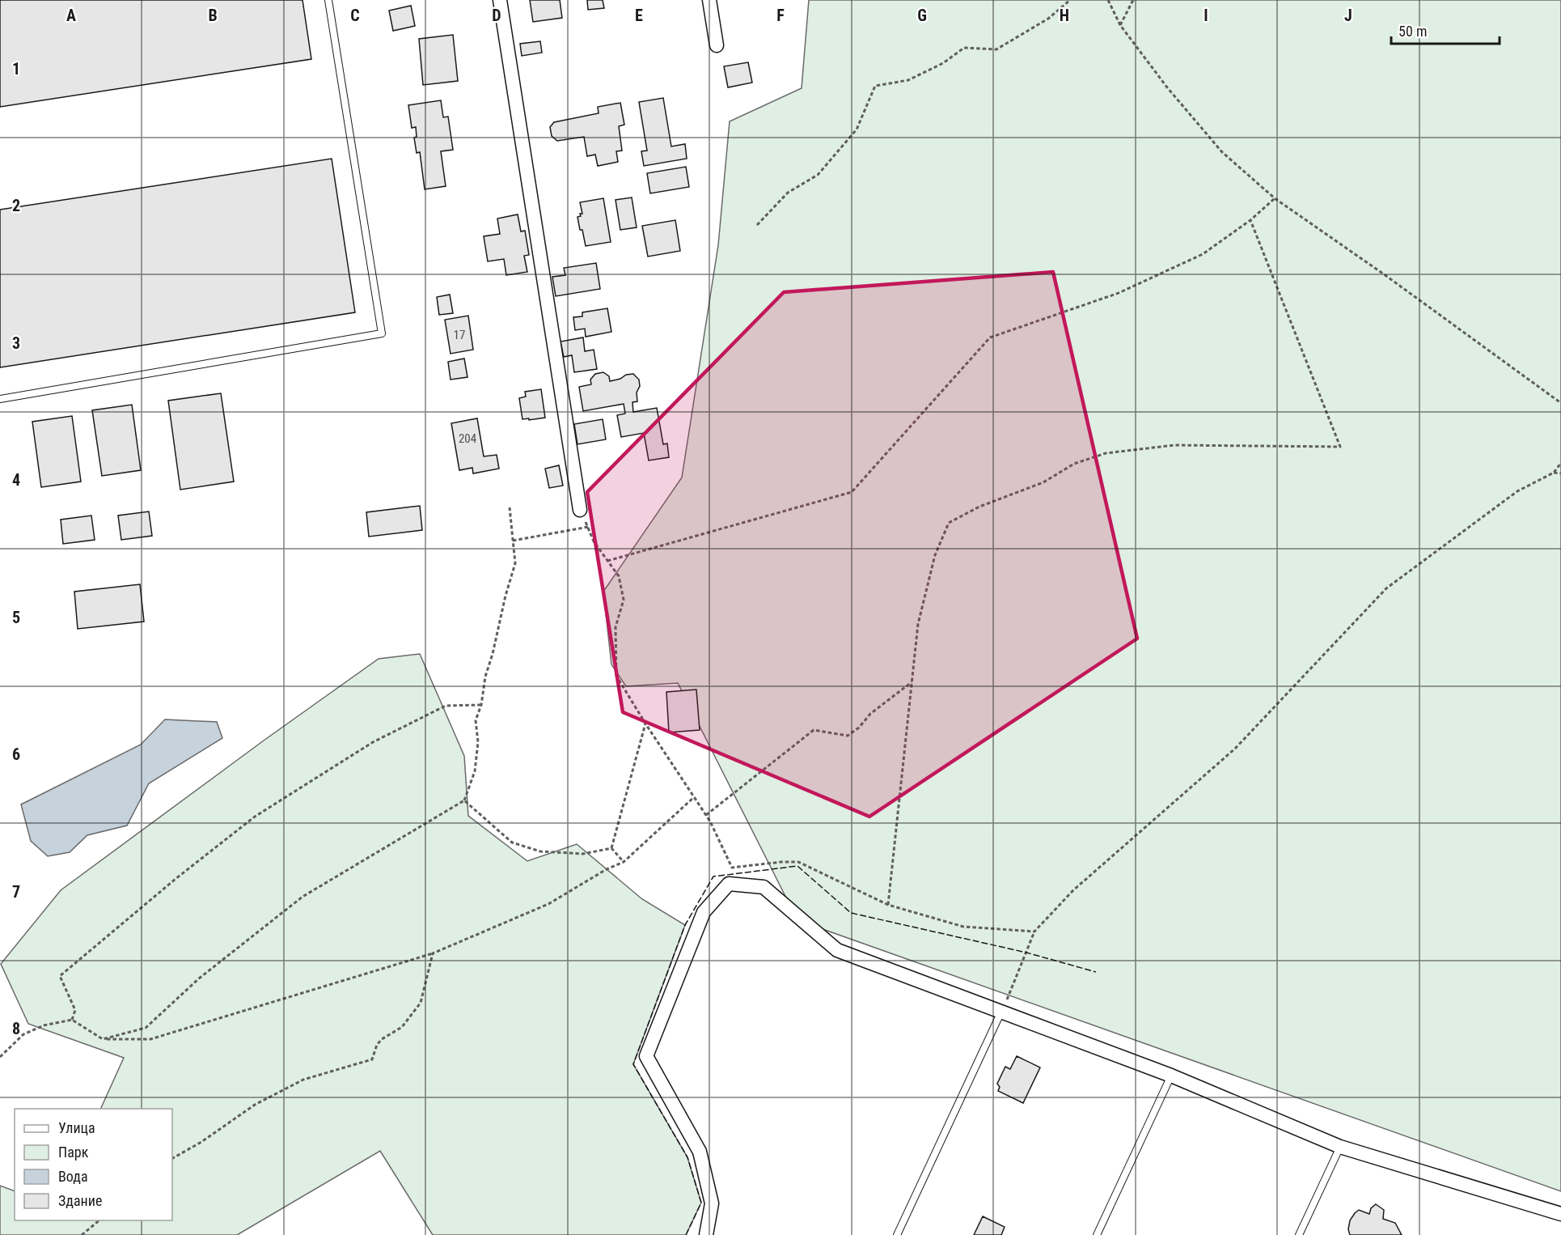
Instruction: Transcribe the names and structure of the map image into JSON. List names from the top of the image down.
{
  "house_numbers": ["17", "204"],
  "legend": [
    "Улица",
    "Парк",
    "Вода",
    "Здание"
  ],
  "scale_bar": "50 m",
  "grid": {
    "columns": [
      "A",
      "B",
      "C",
      "D",
      "E",
      "F",
      "G",
      "H",
      "I",
      "J"
    ],
    "rows": [
      "1",
      "2",
      "3",
      "4",
      "5",
      "6",
      "7",
      "8"
    ]
  }
}
